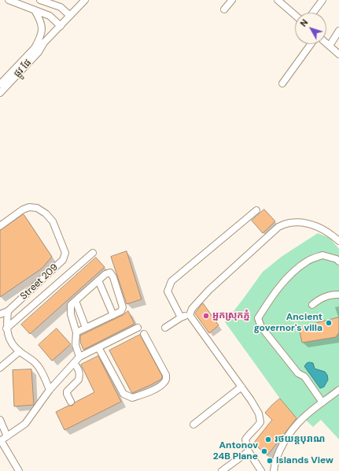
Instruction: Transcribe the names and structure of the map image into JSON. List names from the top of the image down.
{
  "streets": {
    "street": ["ផ្លូវ ផែ", "Street 209"]
  },
  "places": [
    "អ្នកស្រុកភ្នំ",
    "Ancient governor's villa",
    "រថយន្តបុរាណ",
    "Antonov 24B Plane",
    "Islands View"
  ],
  "north": "top left"
}
